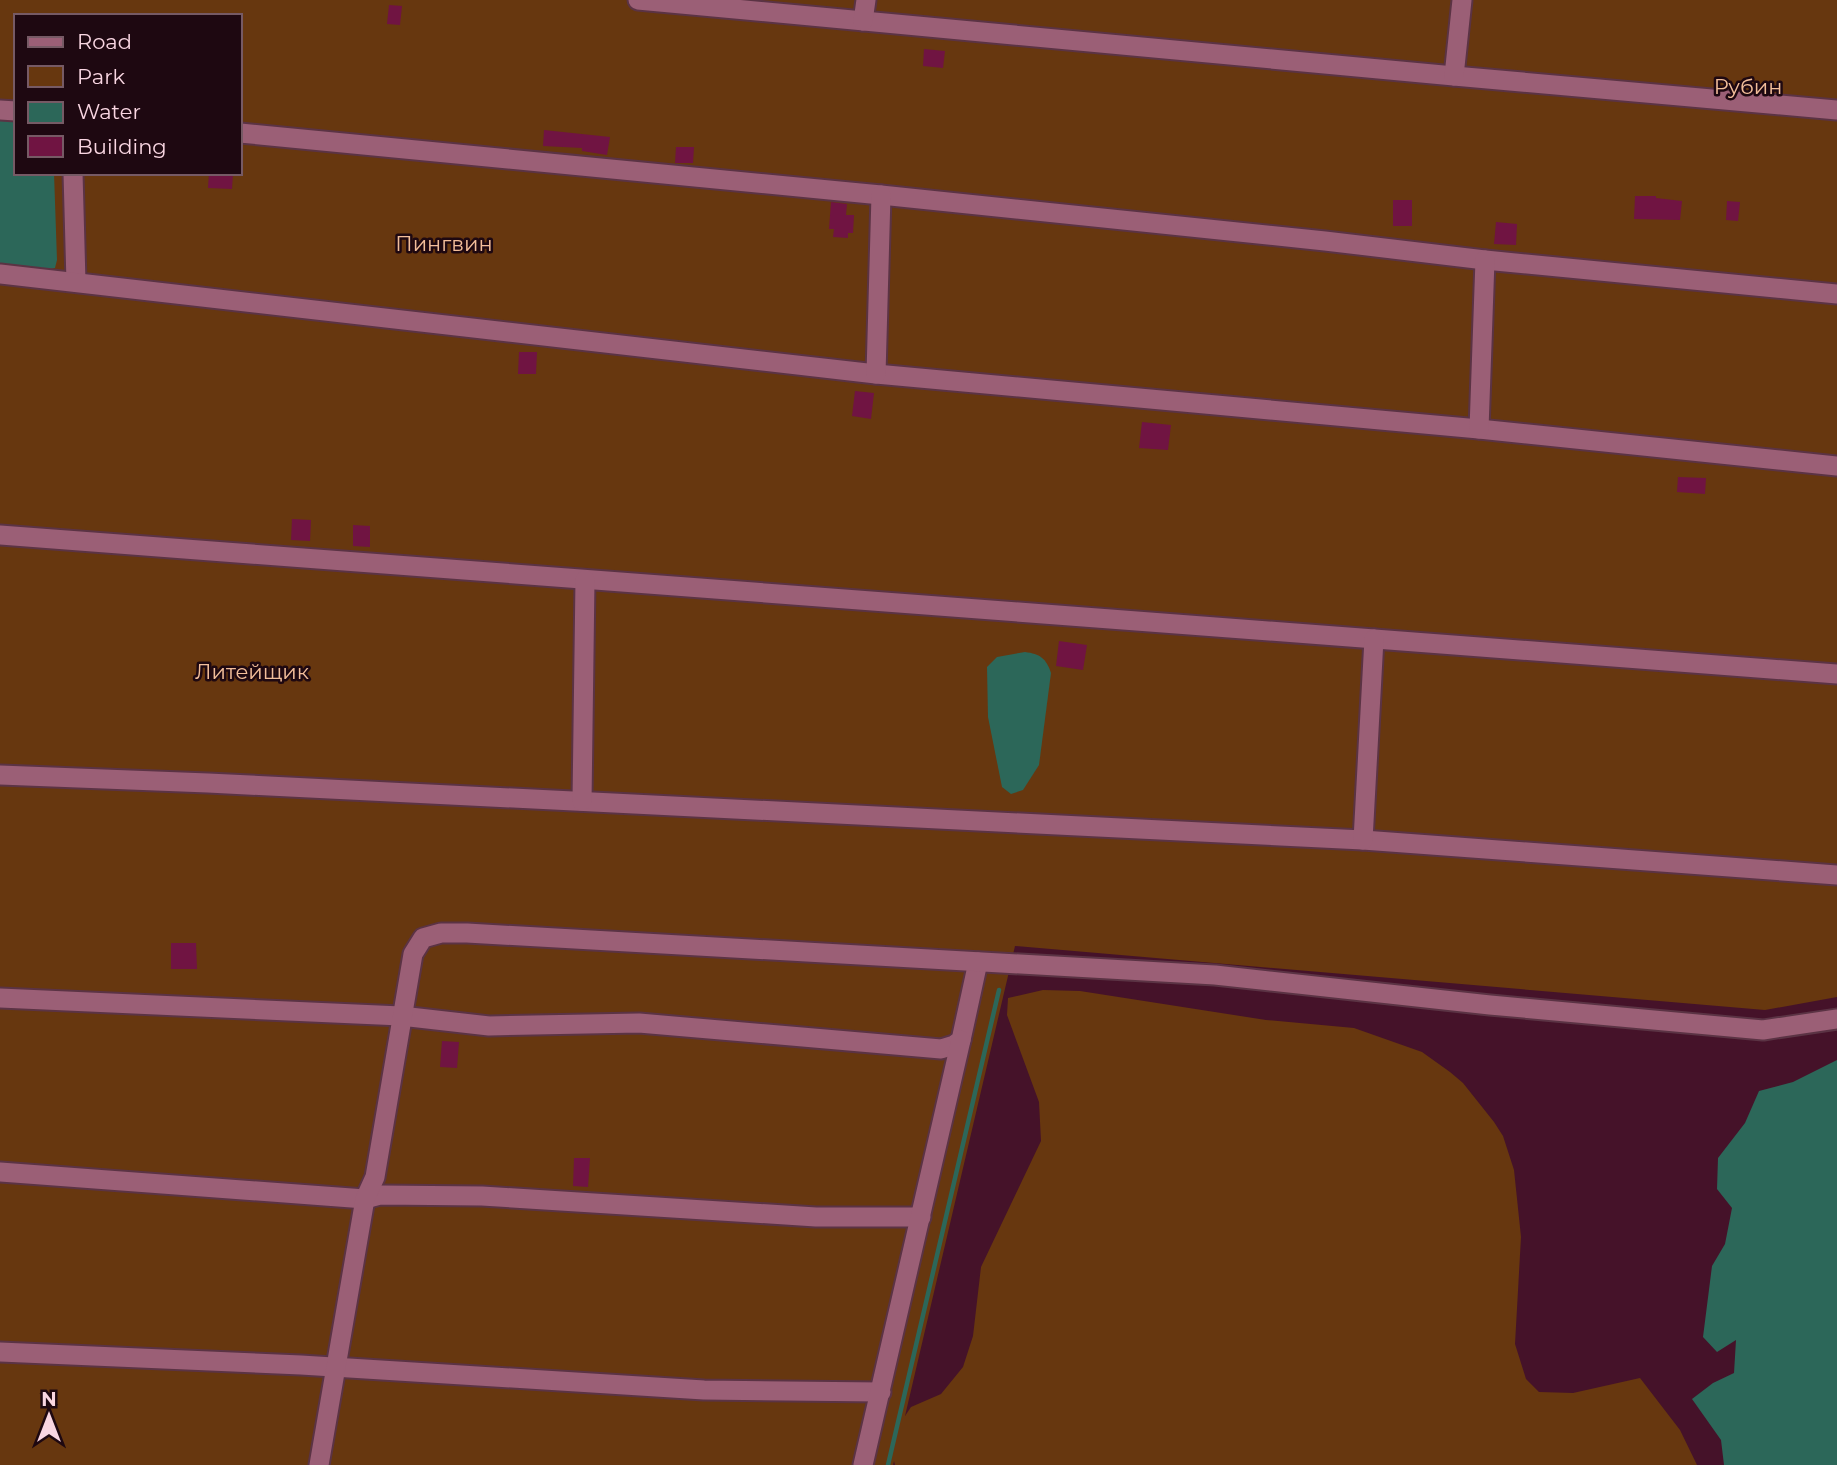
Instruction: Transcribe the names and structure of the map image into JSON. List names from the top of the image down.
{
  "parks": ["Рубин", "Пингвин", "Литейщик"],
  "legend": [
    "Road",
    "Park",
    "Water",
    "Building"
  ],
  "north": "top"
}
